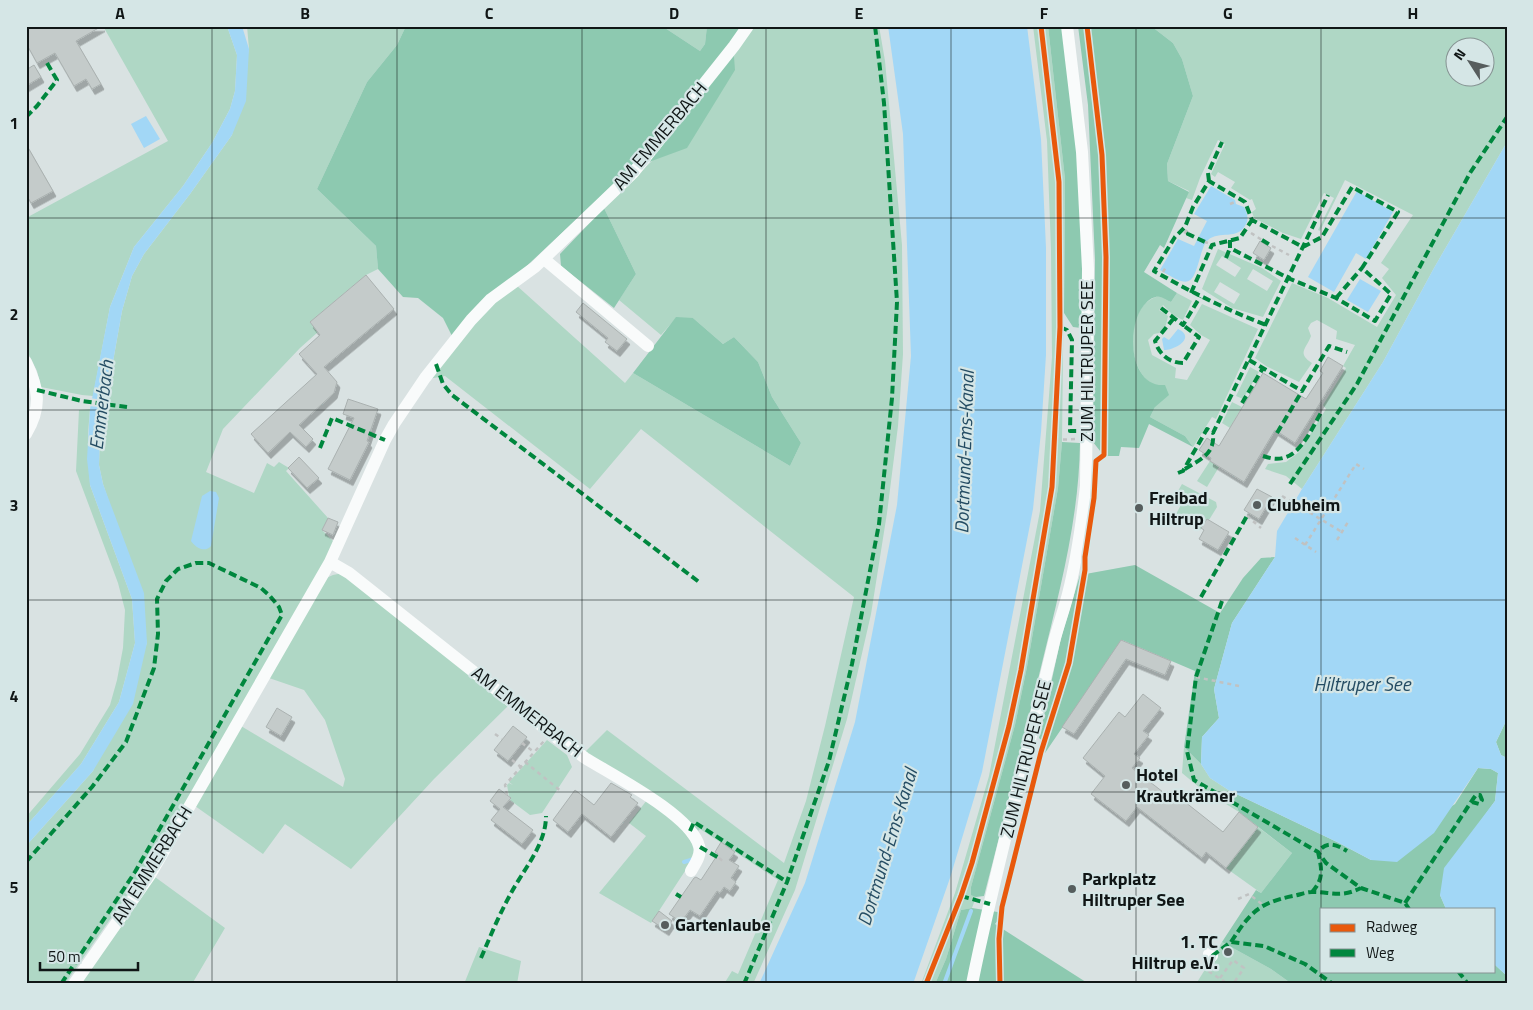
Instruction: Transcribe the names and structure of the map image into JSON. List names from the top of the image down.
{
  "streets": {
    "street": ["AM EMMERBACH", "ZUM HILTRUPER SEE"]
  },
  "water": ["Emmerbach", "Dortmund-Ems-Kanal", "Hiltruper See"],
  "places": [
    "Clubheim",
    "Freibad Hiltrup",
    "Hotel Krautkrämer",
    "Parkplatz Hiltruper See",
    "Gartenlaube",
    "1. TC Hiltrup e.V."
  ],
  "legend": ["Radweg", "Weg"],
  "scale_bar": "50 m",
  "north": "top left",
  "grid": {
    "columns": [
      "A",
      "B",
      "C",
      "D",
      "E",
      "F",
      "G",
      "H"
    ],
    "rows": [
      "1",
      "2",
      "3",
      "4",
      "5"
    ]
  }
}
